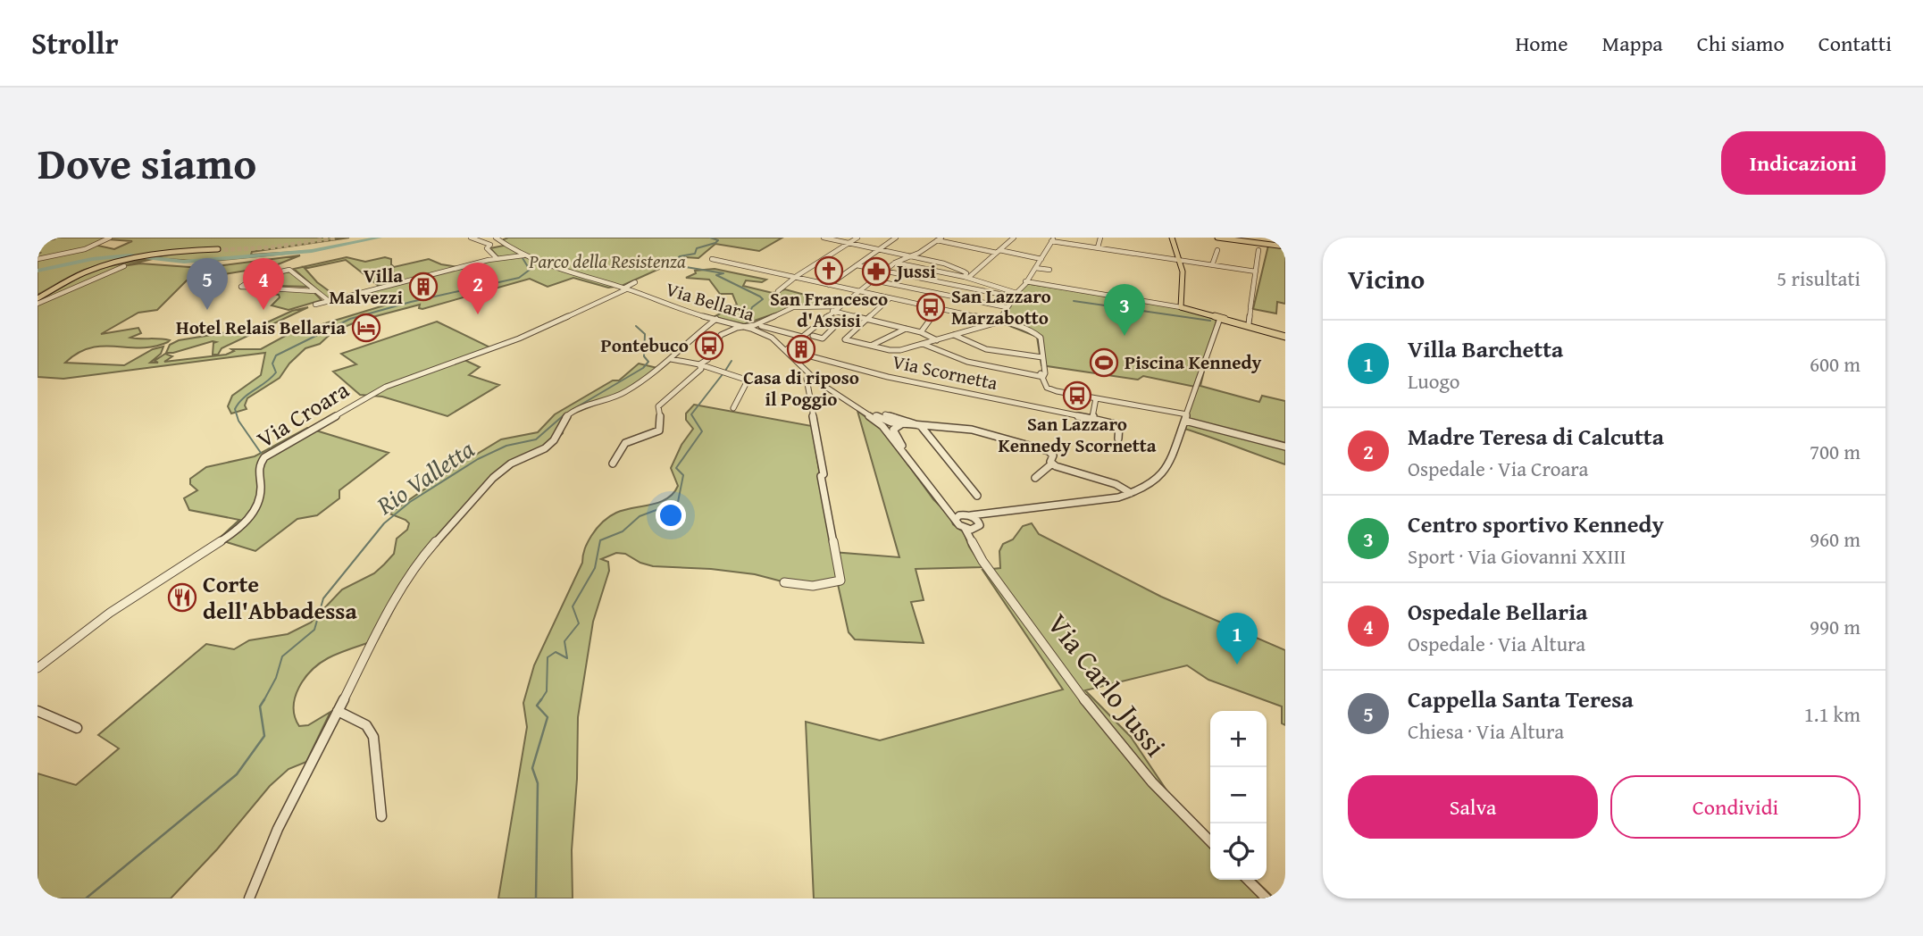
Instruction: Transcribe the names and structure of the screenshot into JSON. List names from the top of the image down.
{
  "streets": {
    "street": [
      "Via Bellaria",
      "Via Scornetta",
      "Via Croara",
      "Via Carlo Jussi"
    ]
  },
  "crossings": [
    ["Via Bellaria", "Via Croara"]
  ],
  "water": ["Rio Valletta"],
  "parks": ["Parco della Resistenza"],
  "places": {
    "church": ["San Francesco d'Assisi"],
    "pharmacy": ["Jussi"],
    "building": ["Villa Malvezzi", "Casa di riposo il Poggio"],
    "bus stop": ["San Lazzaro Marzabotto", "Pontebuco", "San Lazzaro Kennedy Scornetta"],
    "hotel": ["Hotel Relais Bellaria"],
    "sports": ["Piscina Kennedy"],
    "restaurant": ["Corte dell'Abbadessa"]
  },
  "page": {
    "header": "Strollr",
    "nav": [
      "Home",
      "Mappa",
      "Chi siamo",
      "Contatti"
    ],
    "title": "Dove siamo",
    "buttons": [
      "Indicazioni",
      ["Salva", "Condividi"]
    ],
    "heading": ["Vicino", "5 risultati"],
    "pins": [
      "4",
      "5",
      "2",
      "3",
      "1"
    ],
    "list": [
      {
        "mark": "1",
        "name": "Villa Barchetta",
        "note": "Luogo",
        "value": "600 m"
      },
      {
        "mark": "2",
        "name": "Madre Teresa di Calcutta",
        "note": "Ospedale · Via Croara",
        "value": "700 m"
      },
      {
        "mark": "3",
        "name": "Centro sportivo Kennedy",
        "note": "Sport · Via Giovanni XXIII",
        "value": "960 m"
      },
      {
        "mark": "4",
        "name": "Ospedale Bellaria",
        "note": "Ospedale · Via Altura",
        "value": "990 m"
      },
      {
        "mark": "5",
        "name": "Cappella Santa Teresa",
        "note": "Chiesa · Via Altura",
        "value": "1.1 km"
      }
    ],
    "map_buttons": ["+", "−"]
  }
}
